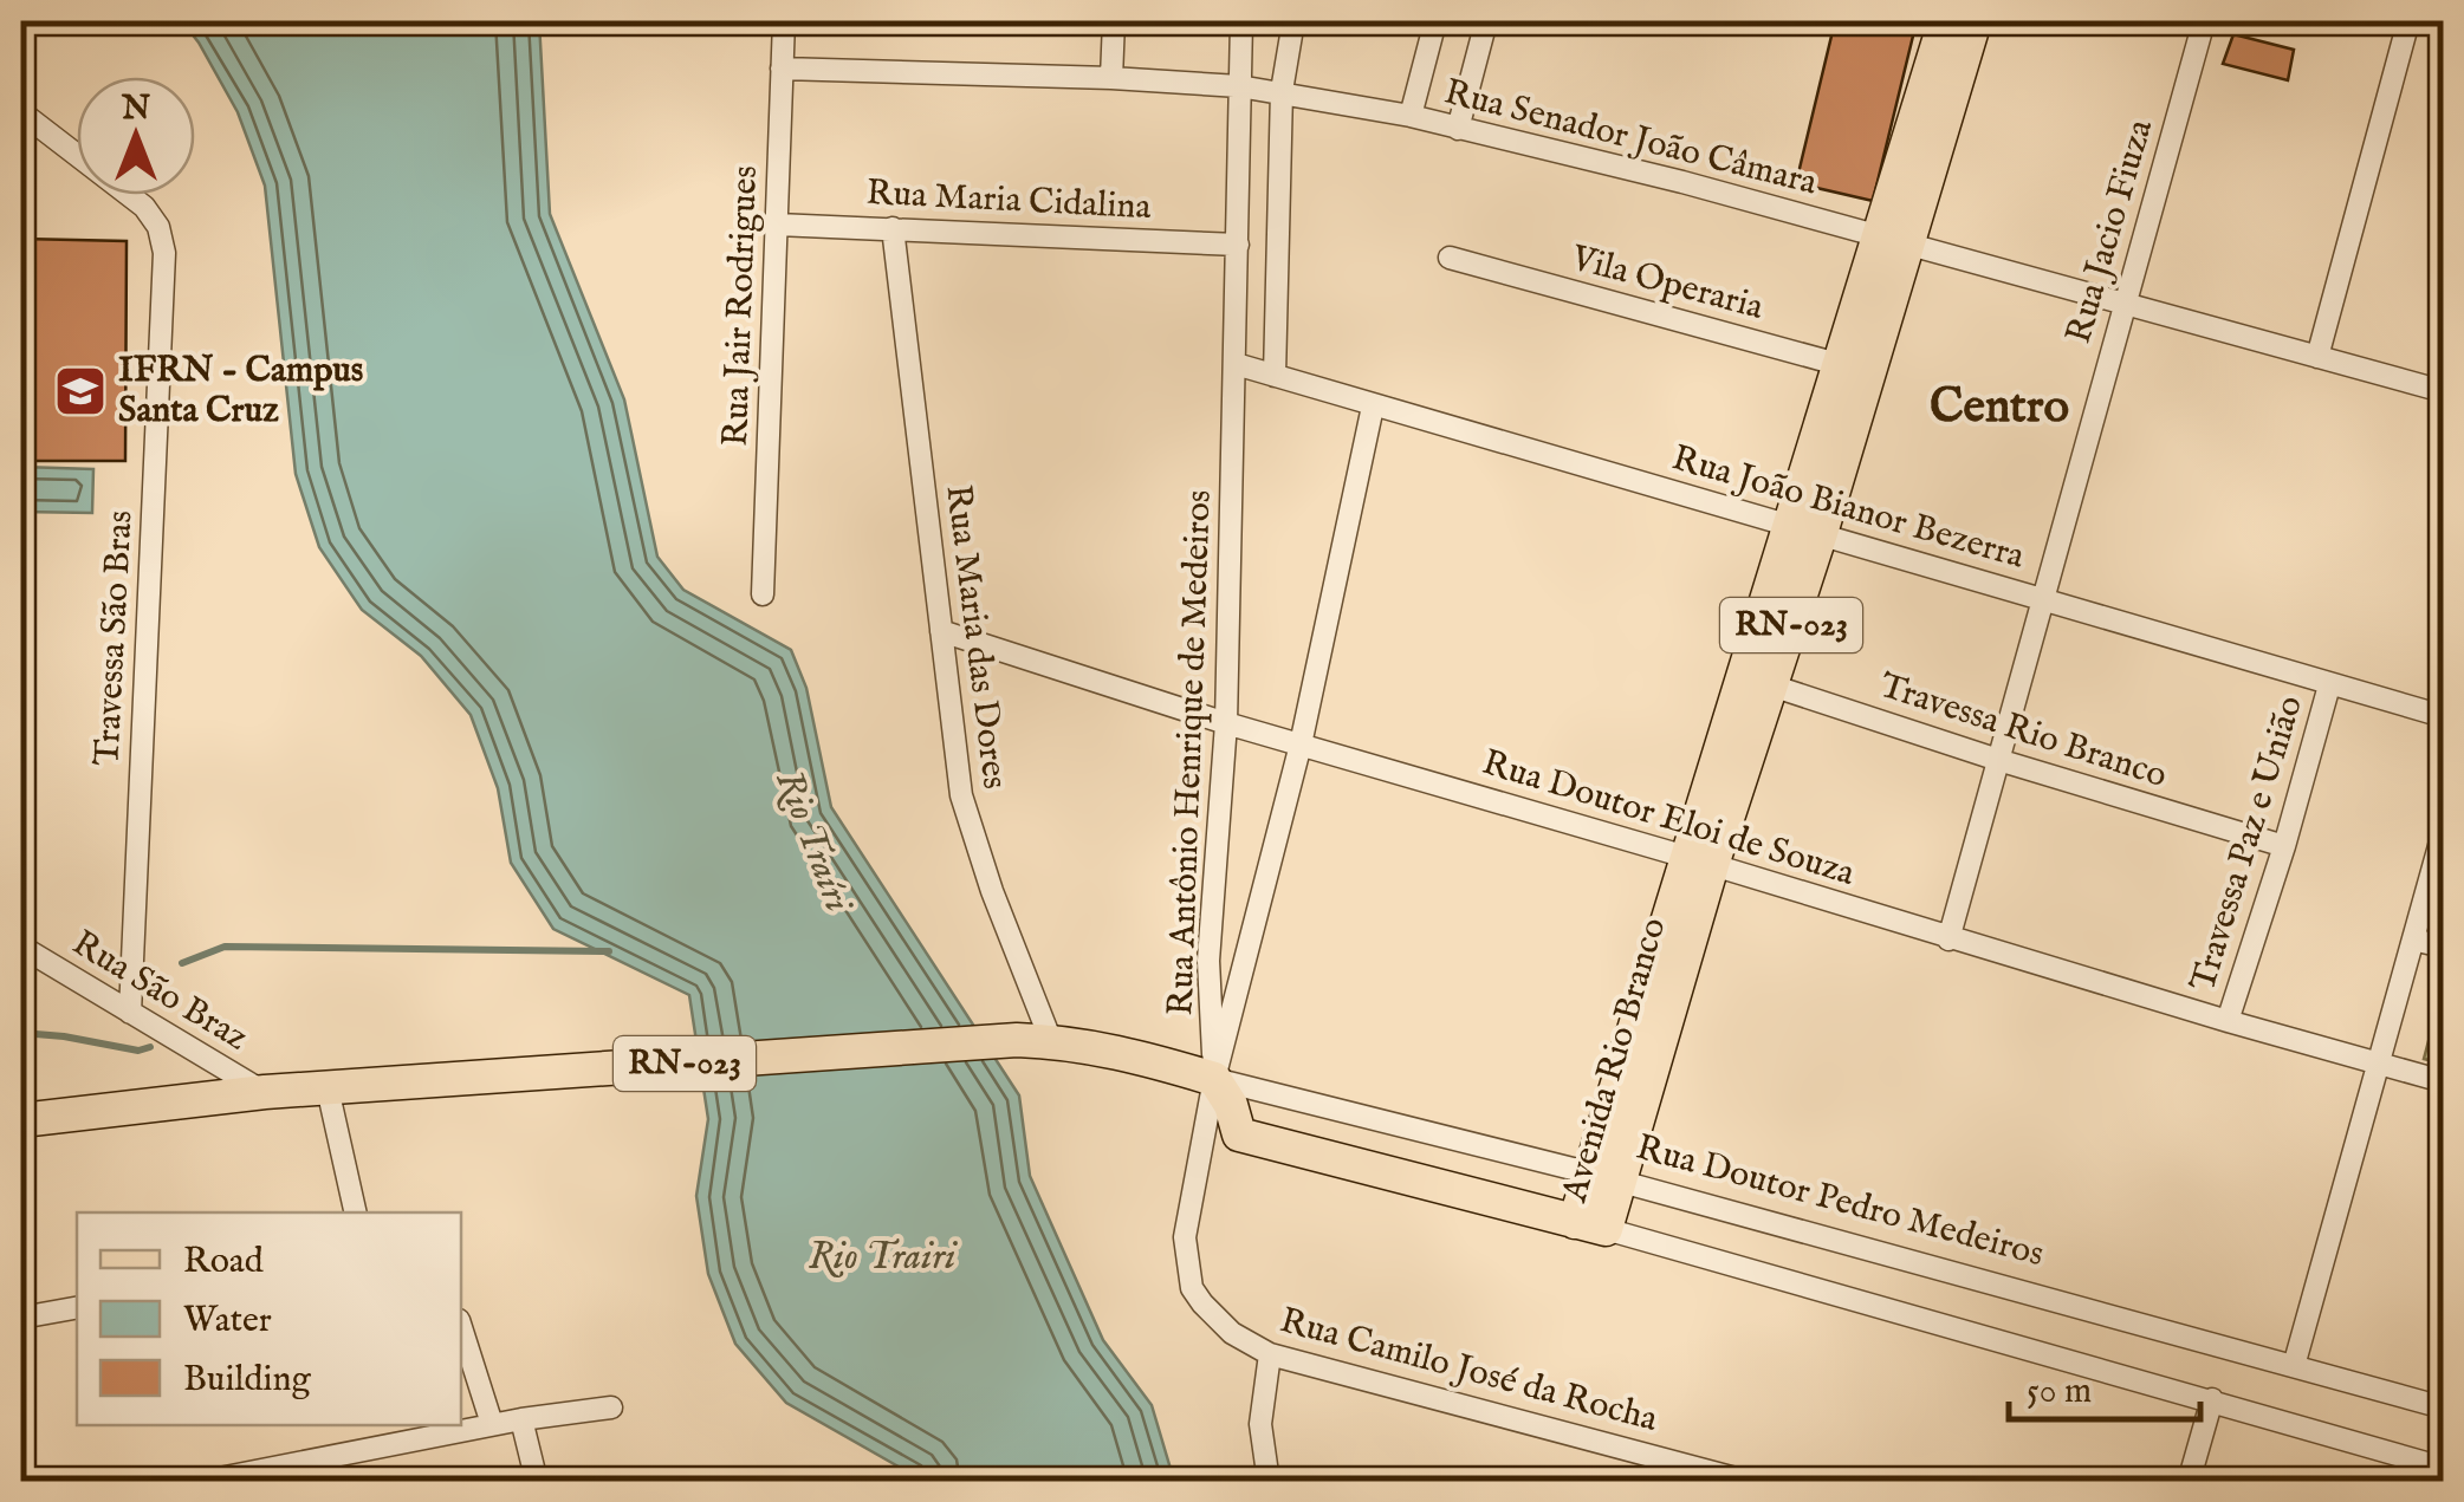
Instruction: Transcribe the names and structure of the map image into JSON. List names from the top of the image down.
{
  "streets": {
    "main road": ["RN-023", "Avenida Rio Branco", "Rua Doutor Pedro Medeiros"],
    "street": [
      "Rua Senador João Câmara",
      "Rua Maria Cidalina",
      "Rua Jacio Fiuza",
      "Vila Operaria",
      "Rua Jair Rodrigues",
      "Rua João Bianor Bezerra",
      "Rua Maria das Dores",
      "Travessa São Bras",
      "Travessa Rio Branco",
      "Rua Antônio Henrique de Medeiros",
      "Rua Doutor Eloi de Souza",
      "Travessa Paz e União",
      "Rua São Braz",
      "Rua Camilo José da Rocha"
    ]
  },
  "crossings": [
    ["Rua Senador João Câmara", "Rua Jacio Fiuza"],
    ["Rua Senador João Câmara", "Rua Jair Rodrigues"],
    ["Rua Senador João Câmara", "Rua Antônio Henrique de Medeiros"],
    ["Rua Senador João Câmara", "Avenida Rio Branco"],
    ["Rua Maria Cidalina", "Rua Jair Rodrigues"],
    ["Rua Maria Cidalina", "Rua Maria das Dores"],
    ["Rua Maria Cidalina", "Rua Antônio Henrique de Medeiros"],
    ["Rua Jacio Fiuza", "Rua João Bianor Bezerra"],
    ["Rua Jacio Fiuza", "Travessa Rio Branco"],
    ["Rua Jacio Fiuza", "Rua Doutor Eloi de Souza"],
    ["Vila Operaria", "Avenida Rio Branco"],
    ["Rua João Bianor Bezerra", "Rua Antônio Henrique de Medeiros"],
    ["Rua João Bianor Bezerra", "Travessa Paz e União"],
    ["Rua João Bianor Bezerra", "Avenida Rio Branco"],
    ["RN-023", "Rua São Braz"],
    ["RN-023", "Rua Doutor Pedro Medeiros"],
    ["Rua Maria das Dores", "Rua Doutor Eloi de Souza"],
    ["Rua Maria das Dores", "Rua Doutor Pedro Medeiros"],
    ["Travessa São Bras", "Rua São Braz"],
    ["Travessa Rio Branco", "Travessa Paz e União"],
    ["Travessa Rio Branco", "Avenida Rio Branco"],
    ["Rua Antônio Henrique de Medeiros", "Rua Doutor Eloi de Souza"],
    ["Rua Antônio Henrique de Medeiros", "Rua Doutor Pedro Medeiros"],
    ["Rua Antônio Henrique de Medeiros", "Rua Camilo José da Rocha"],
    ["Rua Doutor Eloi de Souza", "Travessa Paz e União"],
    ["Rua Doutor Eloi de Souza", "Avenida Rio Branco"],
    ["Avenida Rio Branco", "Rua Doutor Pedro Medeiros"],
    ["Rua Doutor Pedro Medeiros", "Rua Camilo José da Rocha"]
  ],
  "districts": ["Centro"],
  "water": ["Rio Traíri", "Rio Trairi"],
  "places": {
    "school or university": ["IFRN - Campus Santa Cruz"]
  },
  "legend": ["Road", "Water", "Building"],
  "scale_bar": "50 m",
  "north": "top"
}
